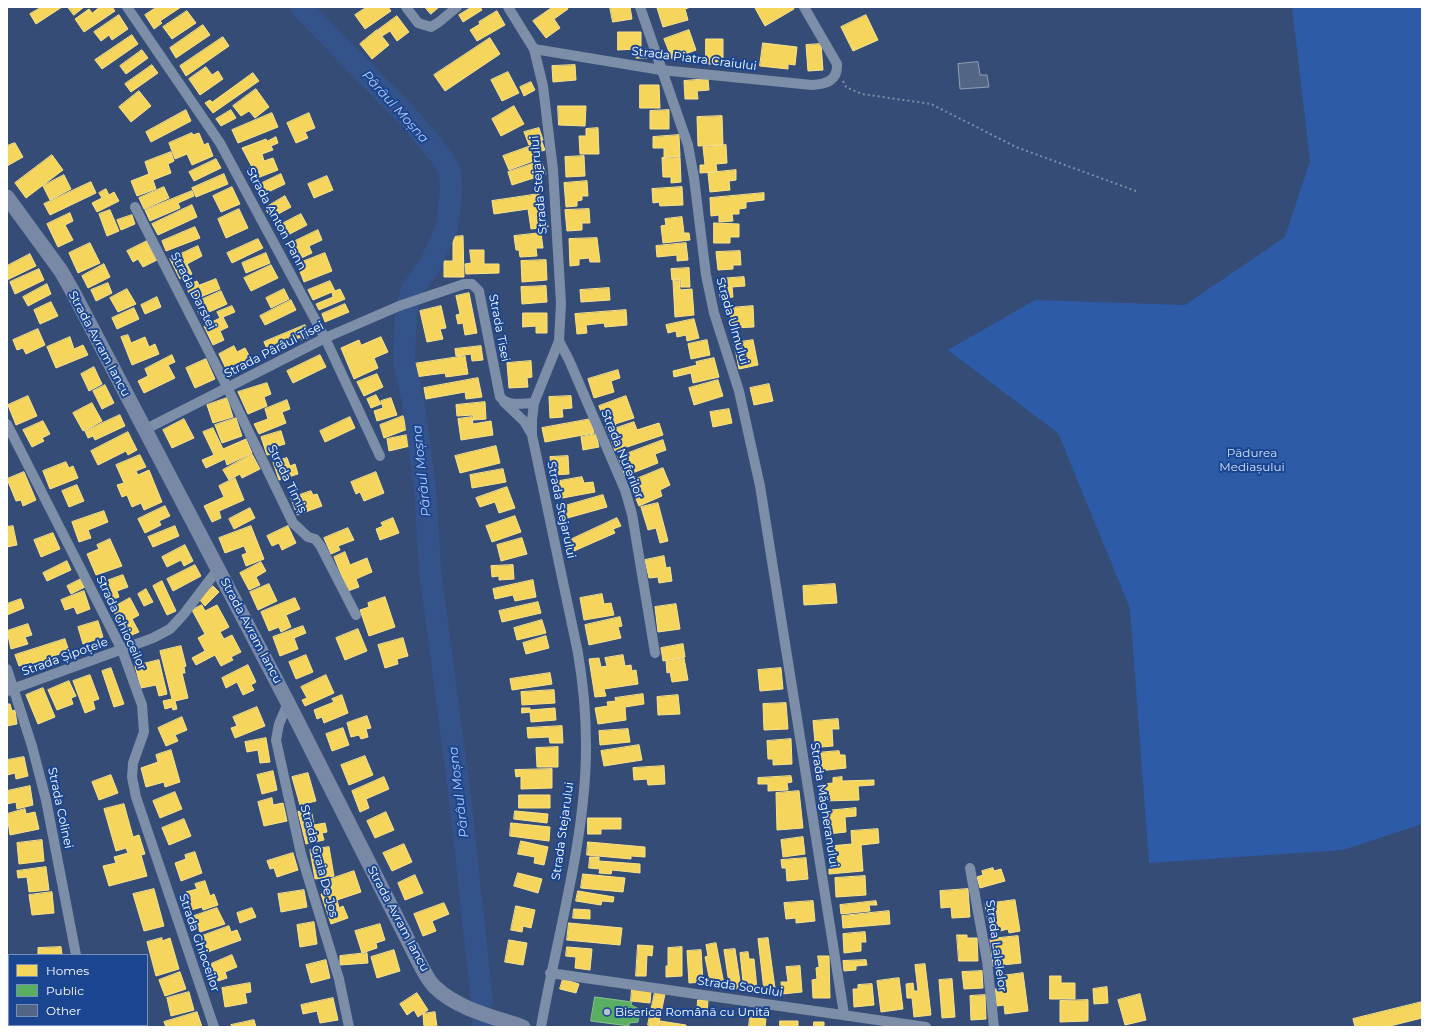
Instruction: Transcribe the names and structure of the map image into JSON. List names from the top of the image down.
{
  "streets": {
    "main road": ["Strada Avram Iancu"],
    "street": [
      "Strada Piatra Craiului",
      "Strada Stejarului",
      "Strada Anton Pann",
      "Strada Darstei",
      "Strada Ulmului",
      "Strada Tisei",
      "Strada Pârâul Tisei",
      "Strada Nuferilor",
      "Strada Timiș",
      "Strada Ghioceilor",
      "Strada Șipoțele",
      "Strada Măgheranului",
      "Strada Colinei",
      "Strada Graia De Jos",
      "Strada Lalelelor",
      "Strada Socului"
    ]
  },
  "crossings": [
    ["Strada Piatra Craiului", "Strada Stejarului"],
    ["Strada Piatra Craiului", "Strada Ulmului"],
    ["Strada Stejarului", "Strada Nuferilor"],
    ["Strada Stejarului", "Strada Socului"],
    ["Strada Anton Pann", "Strada Pârâul Tisei"],
    ["Strada Darstei", "Strada Pârâul Tisei"],
    ["Strada Darstei", "Strada Timiș"],
    ["Strada Ulmului", "Strada Măgheranului"],
    ["Strada Tisei", "Strada Pârâul Tisei"],
    ["Strada Avram Iancu", "Strada Pârâul Tisei"],
    ["Strada Avram Iancu", "Strada Șipoțele"],
    ["Strada Avram Iancu", "Strada Graia De Jos"],
    ["Strada Pârâul Tisei", "Strada Timiș"],
    ["Strada Ghioceilor", "Strada Șipoțele"],
    ["Strada Șipoțele", "Strada Colinei"],
    ["Strada Măgheranului", "Strada Socului"]
  ],
  "water": ["Pârâul Moșna"],
  "parks": ["Pădurea Mediașului"],
  "places": ["Biserica Română cu Unită"],
  "legend": ["Homes", "Public", "Other"]
}
